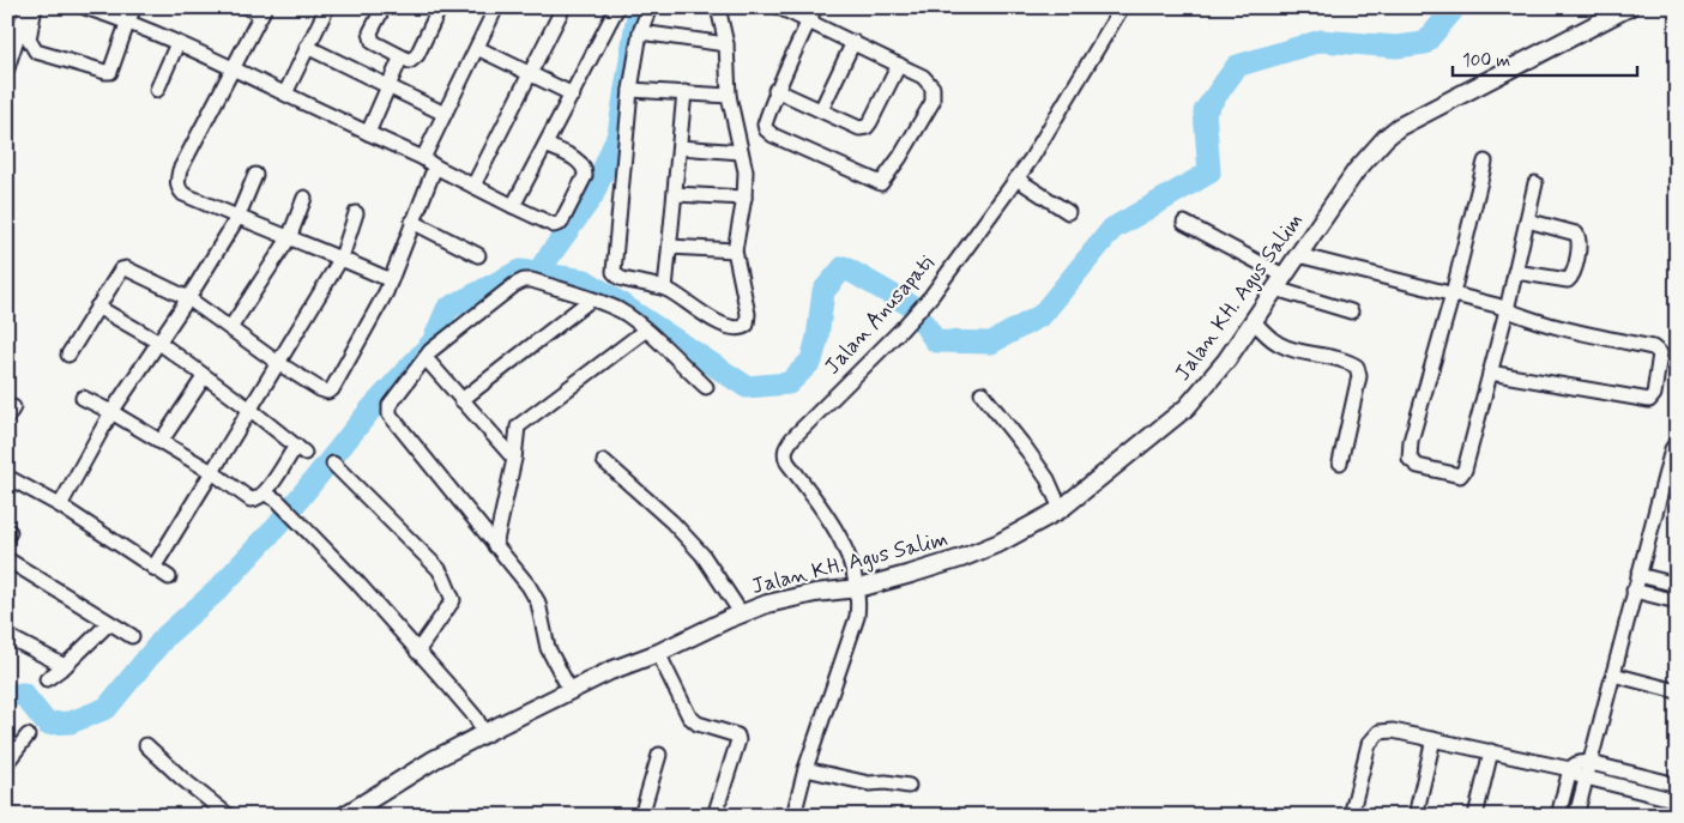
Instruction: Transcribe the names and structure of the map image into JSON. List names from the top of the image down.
{
  "streets": {
    "street": ["Jalan KH. Agus Salim", "Jalan Anusapati"]
  },
  "crossings": [
    ["Jalan KH. Agus Salim", "Jalan Anusapati"]
  ],
  "scale_bar": "100 m"
}
